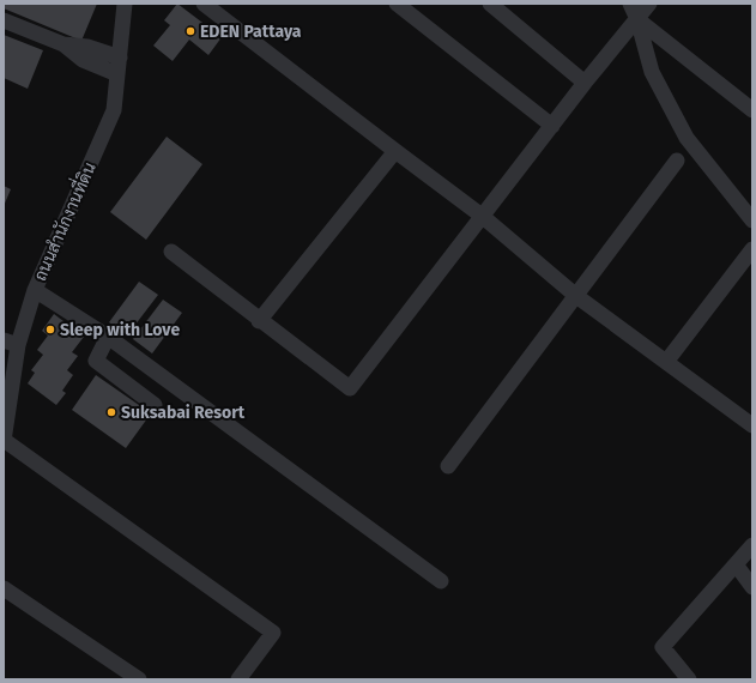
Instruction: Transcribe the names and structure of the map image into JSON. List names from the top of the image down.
{
  "streets": {
    "street": ["ถนนสำนักงานที่ดิน"]
  },
  "places": ["EDEN Pattaya", "Sleep with Love", "Suksabai Resort"]
}
